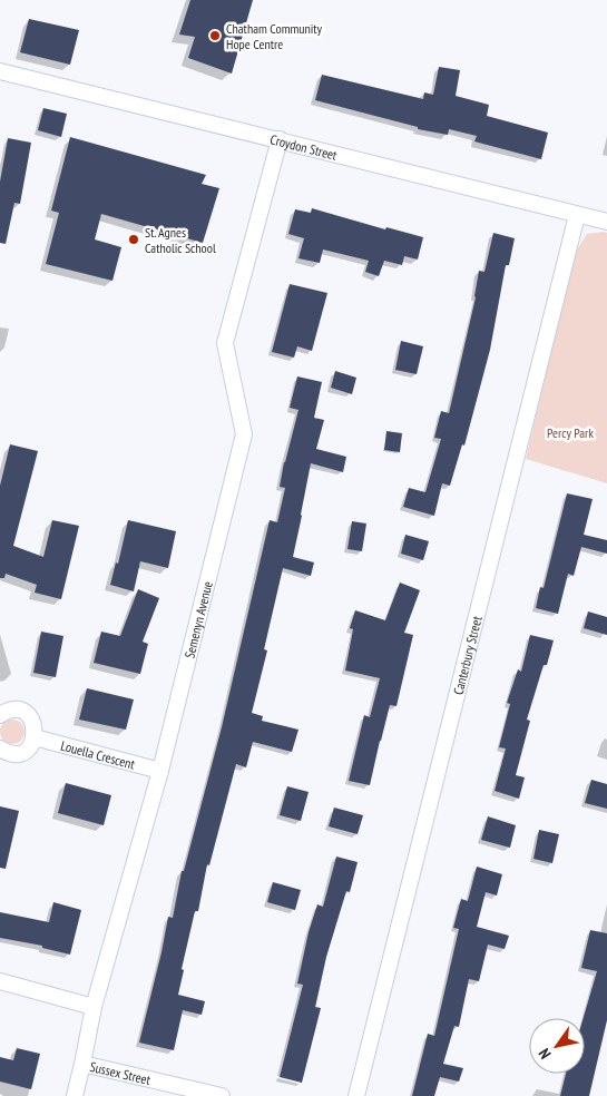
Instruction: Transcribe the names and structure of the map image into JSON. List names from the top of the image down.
{
  "streets": {
    "street": [
      "Croydon Street",
      "Semenyn Avenue",
      "Canterbury Street",
      "Louella Crescent",
      "Sussex Street"
    ]
  },
  "crossings": [
    ["Croydon Street", "Semenyn Avenue"],
    ["Croydon Street", "Canterbury Street"],
    ["Semenyn Avenue", "Louella Crescent"],
    ["Semenyn Avenue", "Sussex Street"]
  ],
  "parks": ["Percy Park"],
  "places": ["Chatham Community Hope Centre", "St. Agnes Catholic School"],
  "north": "bottom left"
}
